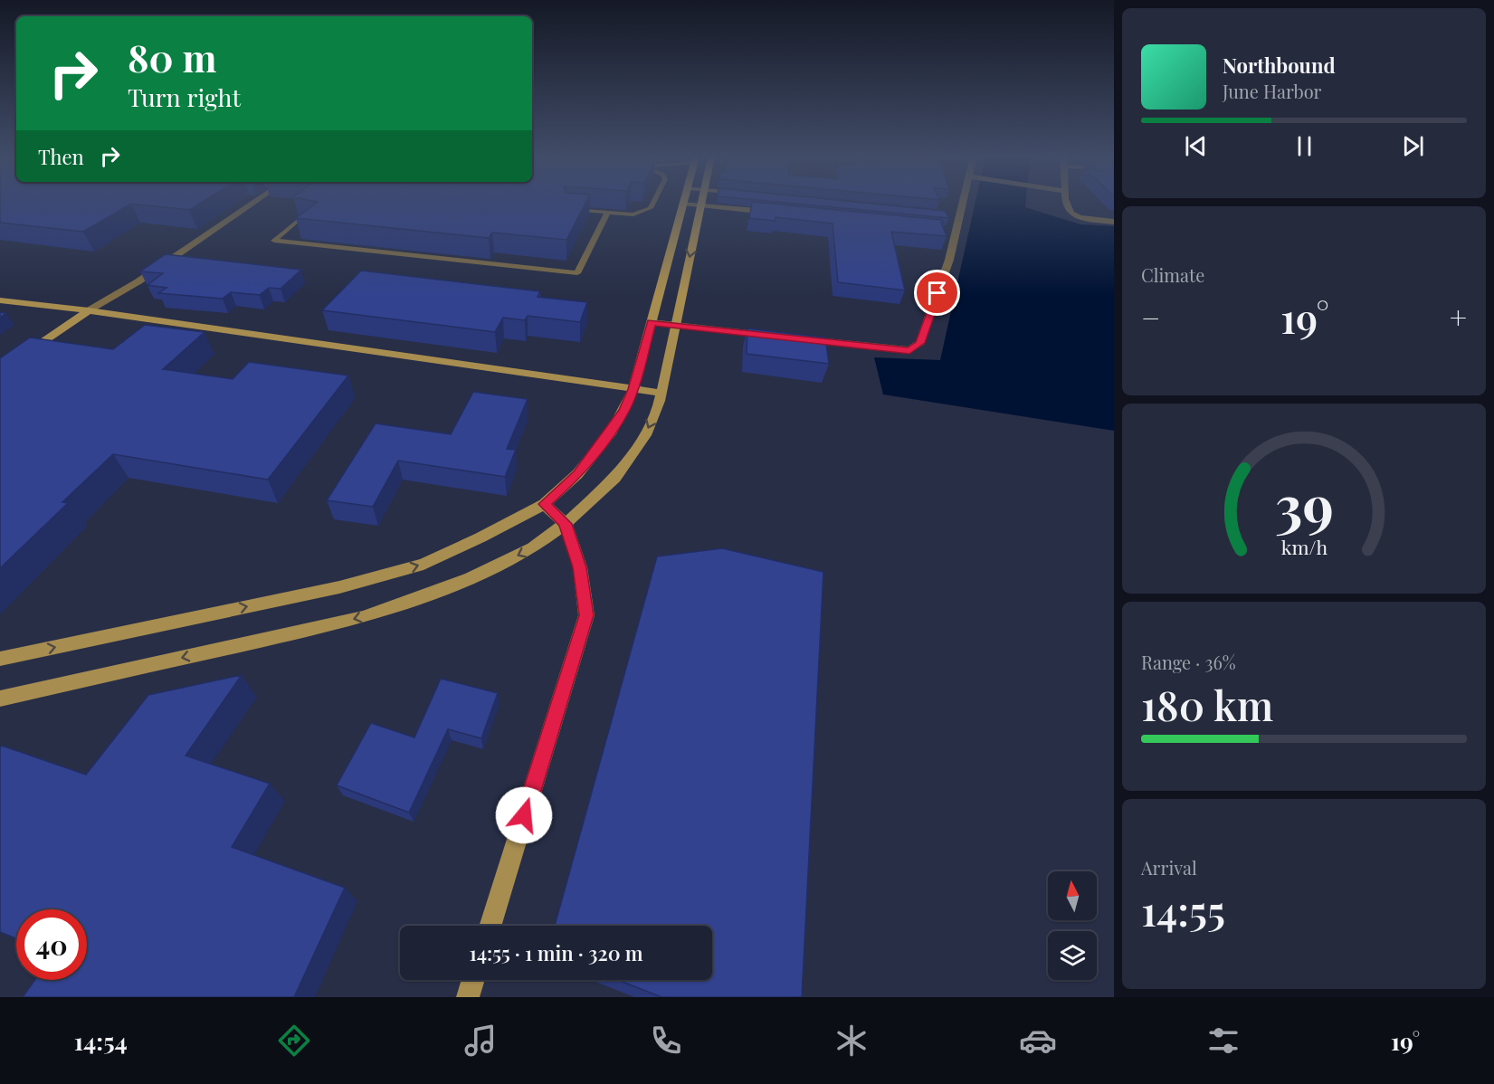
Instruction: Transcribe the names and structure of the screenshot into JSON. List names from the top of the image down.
{
  "north": "top",
  "page": {
    "turn": ["80 m", "Turn right"],
    "song": ["Northbound", "June Harbor"],
    "then": "Then",
    "tile": [
      "Climate",
      ["Range · 36%", "180 km"],
      ["Arrival", "14:55"]
    ],
    "heat": ["−", "19°", "+"],
    "limit": "40",
    "trip": "14:55 · 1 min · 320 m",
    "tabs": ["14:54", "19°"],
    "gauge": ["39", "km/h"]
  }
}
